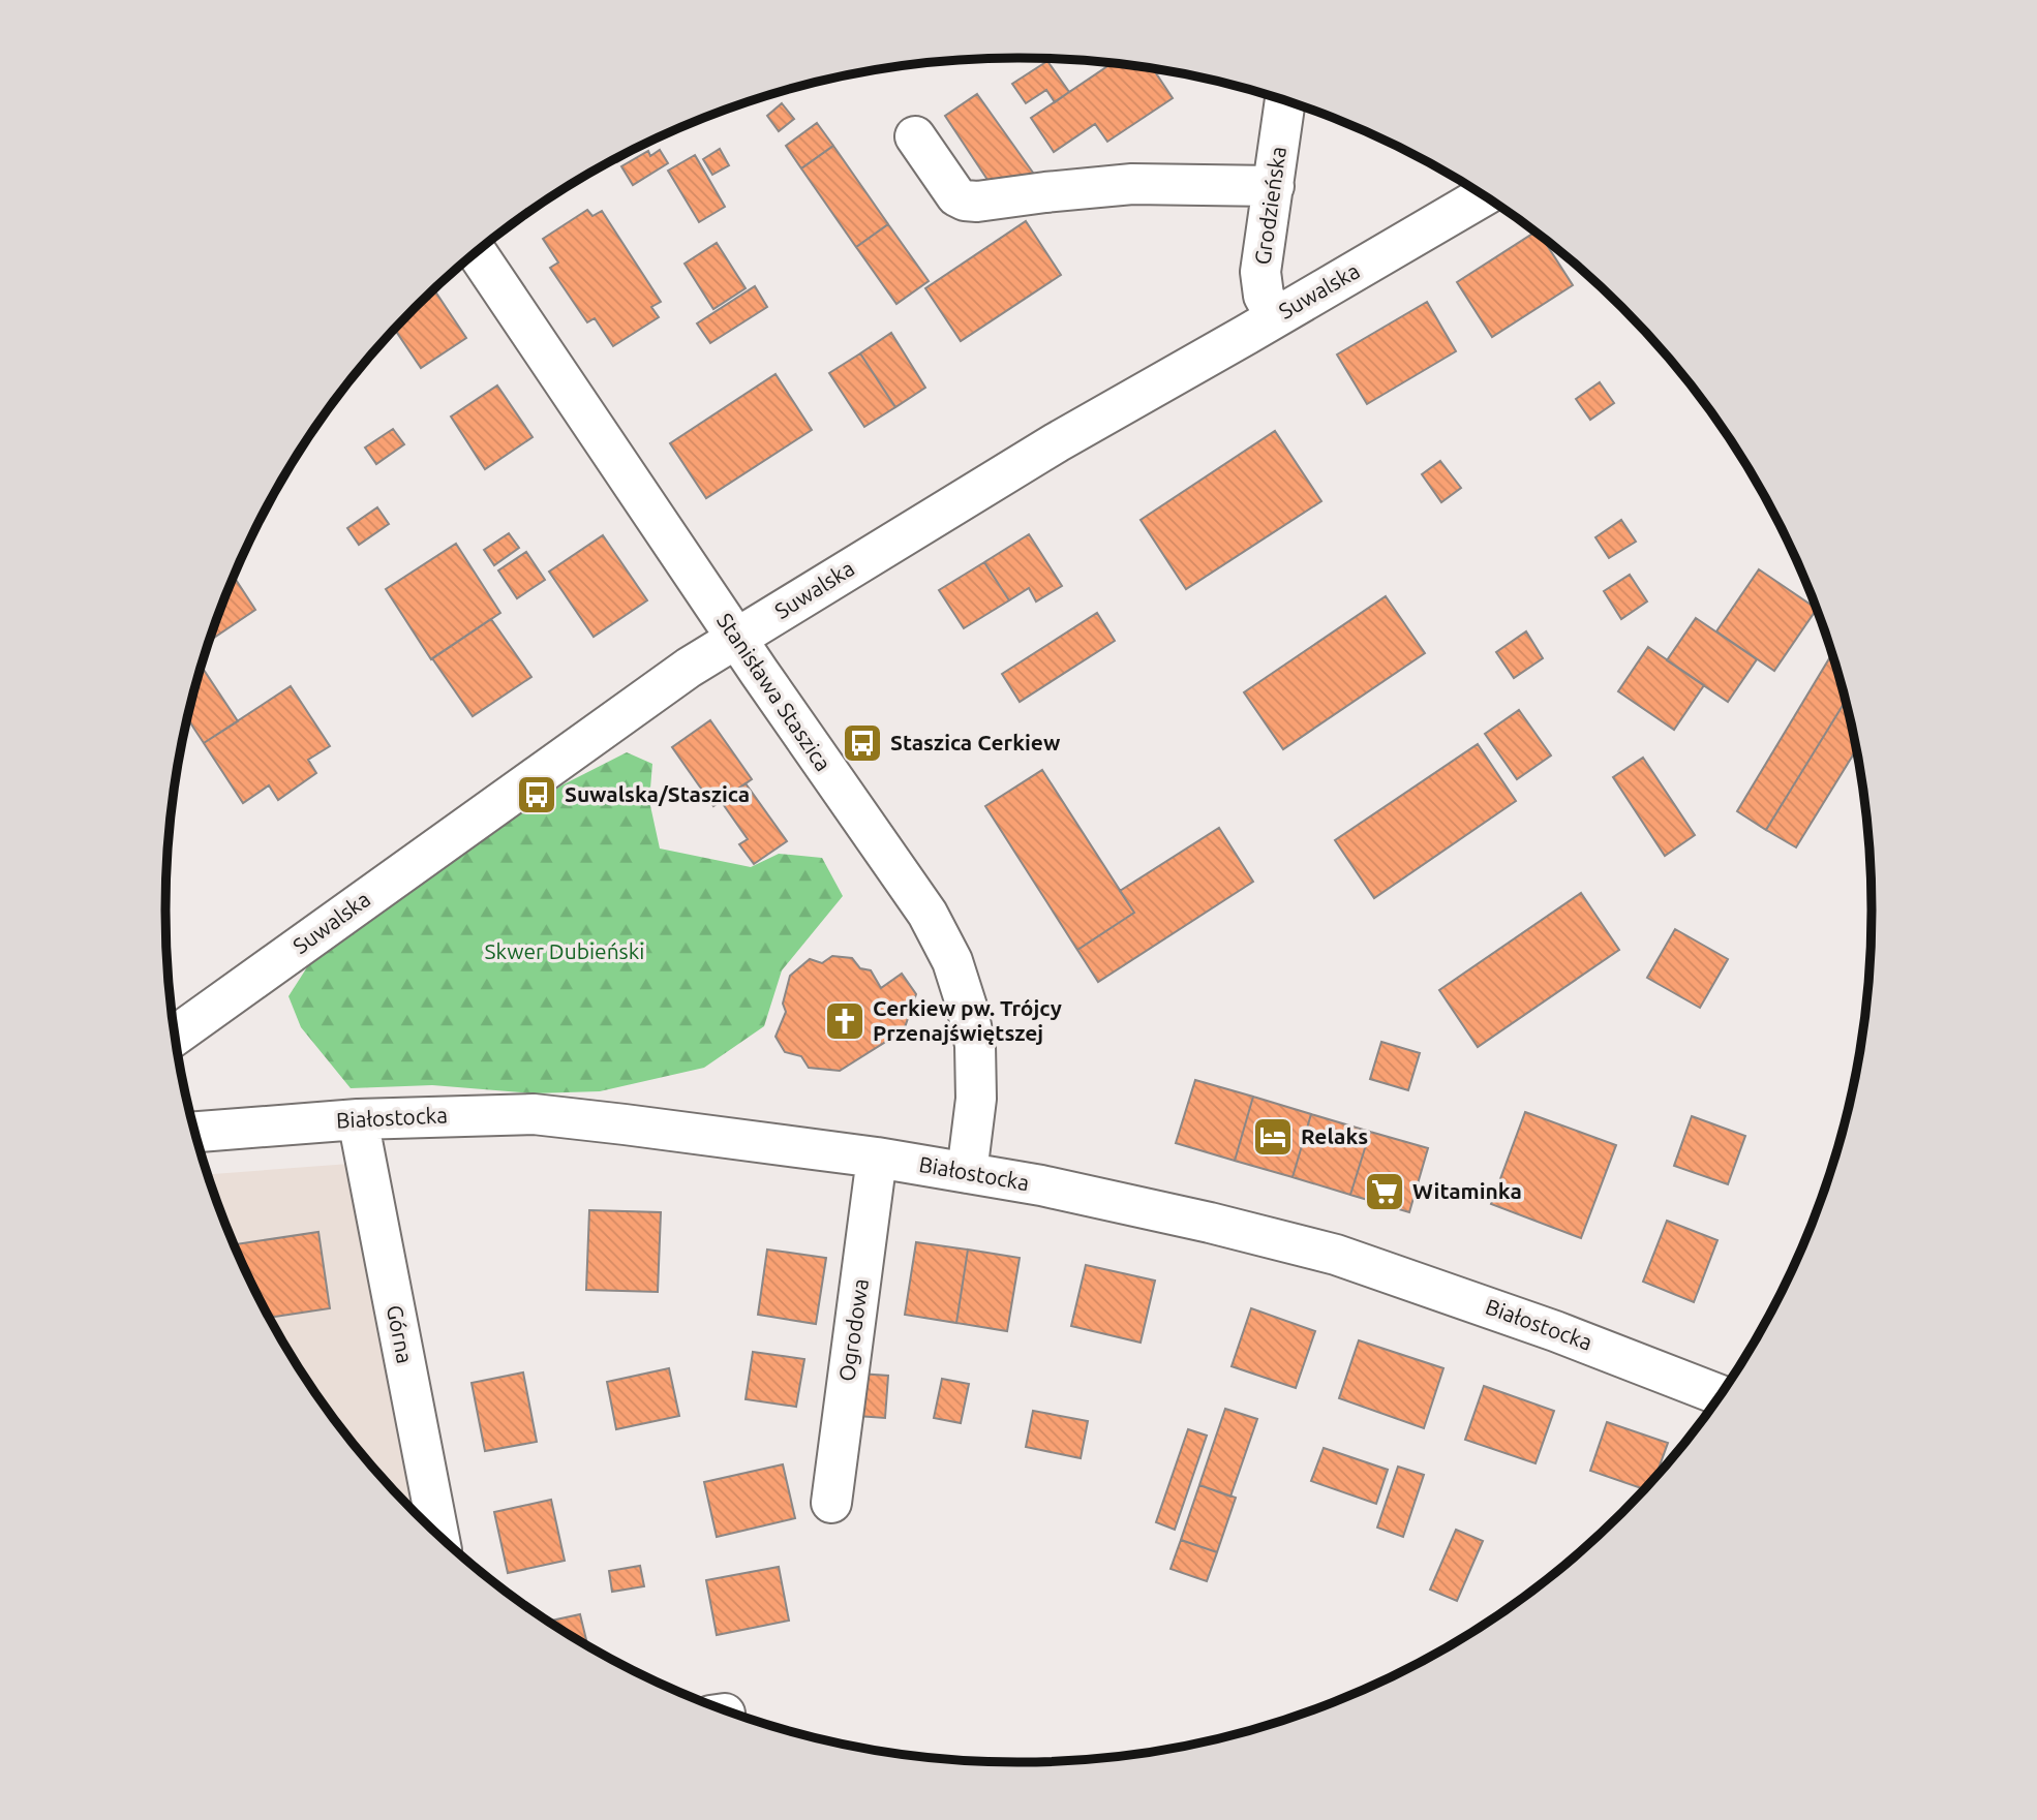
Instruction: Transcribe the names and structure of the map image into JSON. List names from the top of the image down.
{
  "streets": {
    "street": [
      "Grodzieńska",
      "Suwalska",
      "Stanisława Staszica",
      "Białostocka",
      "Ogrodowa",
      "Górna"
    ]
  },
  "crossings": [
    ["Grodzieńska", "Suwalska"],
    ["Suwalska", "Stanisława Staszica"],
    ["Stanisława Staszica", "Białostocka"],
    ["Białostocka", "Ogrodowa"],
    ["Białostocka", "Górna"]
  ],
  "parks": ["Skwer Dubieński"],
  "places": {
    "bus stop": ["Staszica Cerkiew", "Suwalska/Staszica"],
    "church": ["Cerkiew pw. Trójcy Przenajświętszej"],
    "hotel": ["Relaks"],
    "supermarket": ["Witaminka"]
  }
}
